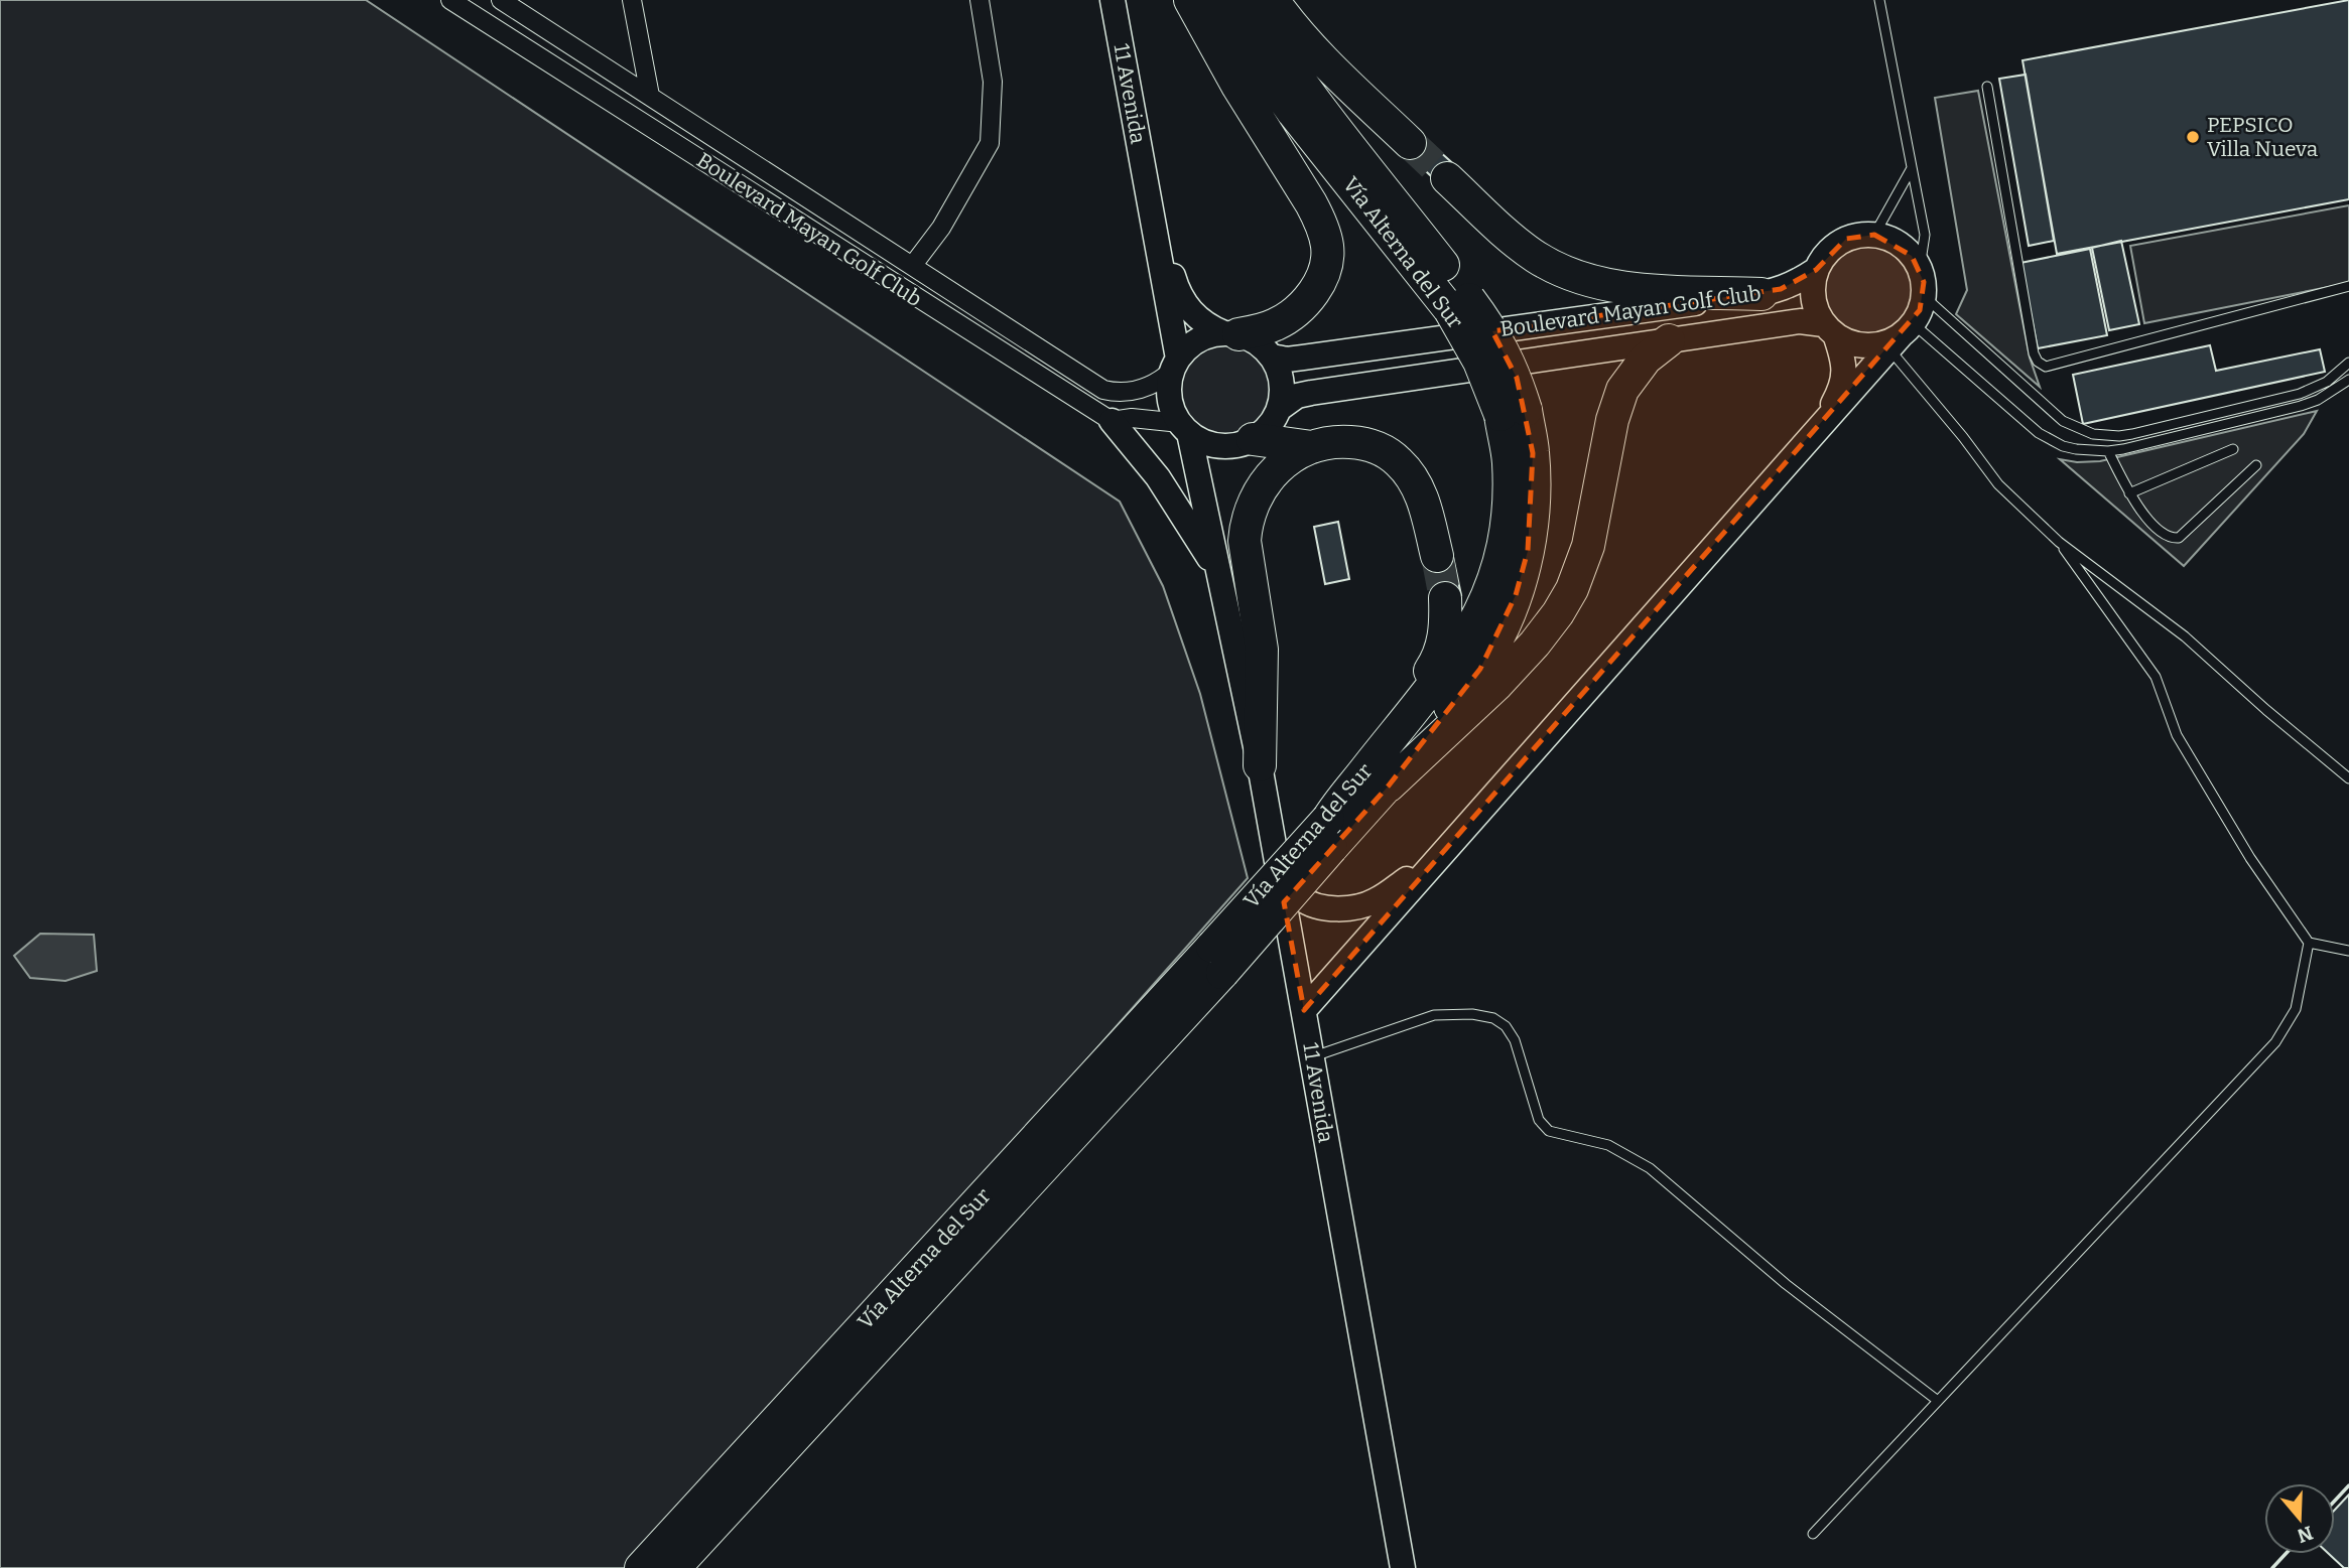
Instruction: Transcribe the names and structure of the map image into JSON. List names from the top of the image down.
{
  "streets": {
    "highway": ["Vía Alterna del Sur"],
    "main road": ["11 Avenida", "Boulevard Mayan Golf Club"]
  },
  "crossings": [
    ["11 Avenida", "Boulevard Mayan Golf Club"]
  ],
  "places": ["PEPSICO Villa Nueva"],
  "north": "bottom"
}
